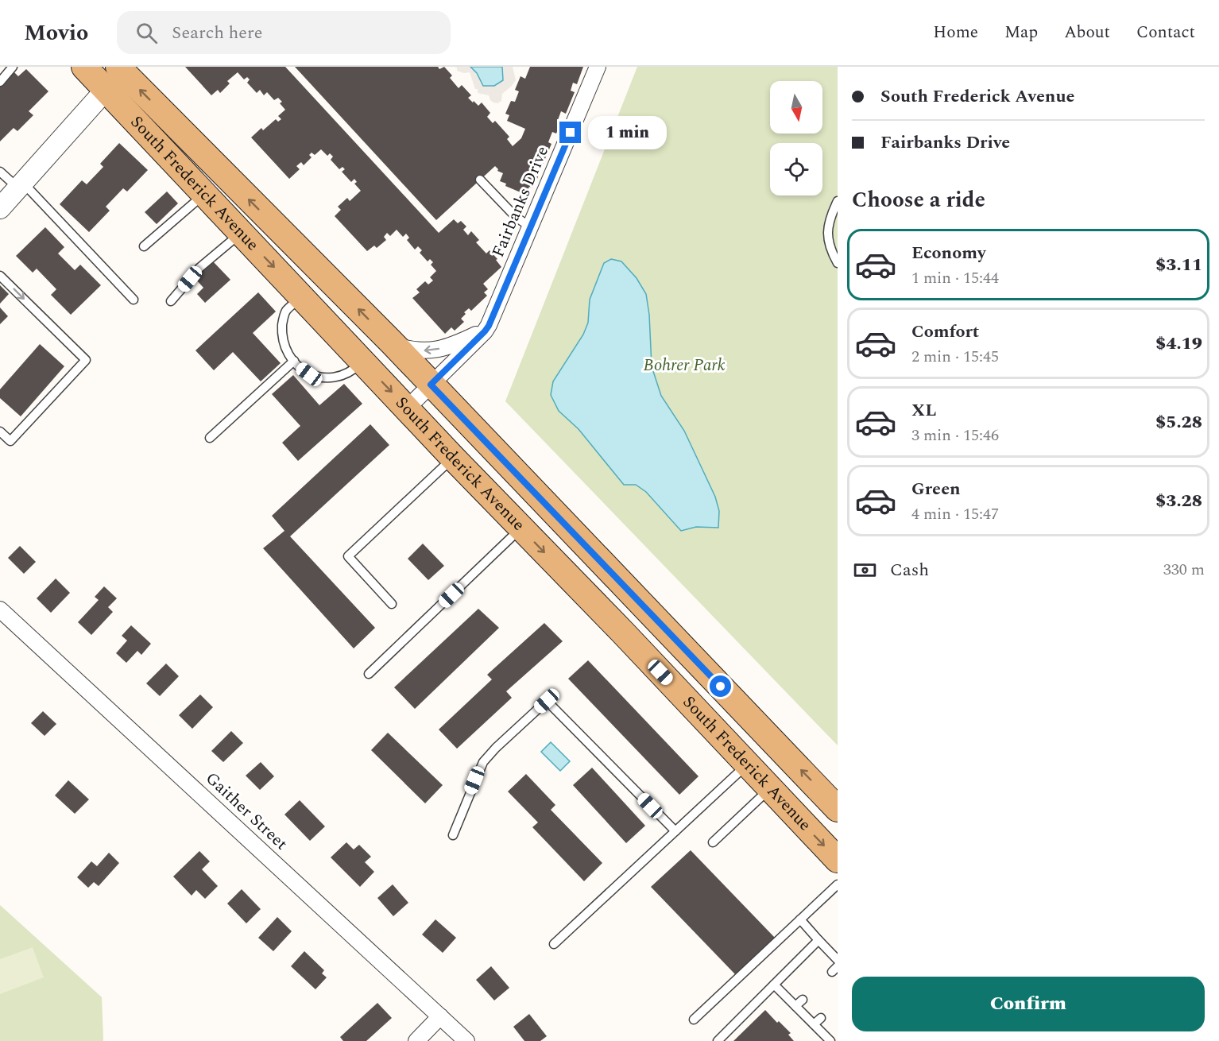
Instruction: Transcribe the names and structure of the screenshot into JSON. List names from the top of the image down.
{
  "streets": {
    "main road": ["South Frederick Avenue"],
    "street": ["Fairbanks Drive", "Gaither Street"]
  },
  "crossings": [
    ["South Frederick Avenue", "Fairbanks Drive"]
  ],
  "parks": ["Bohrer Park"],
  "north": "bottom",
  "page": {
    "header": "Movio",
    "search": "Search here",
    "nav": [
      "Home",
      "Map",
      "About",
      "Contact"
    ],
    "banner": ["South Frederick Avenue", "Fairbanks Drive"],
    "bubble": "1 min",
    "heading": "Choose a ride",
    "list": [
      {
        "name": "Economy",
        "note": "1 min · 15:44",
        "value": "$3.11"
      },
      {
        "name": "Comfort",
        "note": "2 min · 15:45",
        "value": "$4.19"
      },
      {
        "name": "XL",
        "note": "3 min · 15:46",
        "value": "$5.28"
      },
      {
        "name": "Green",
        "note": "4 min · 15:47",
        "value": "$3.28"
      }
    ],
    "pay": ["Cash", "330 m"],
    "buttons": "Confirm"
  }
}
